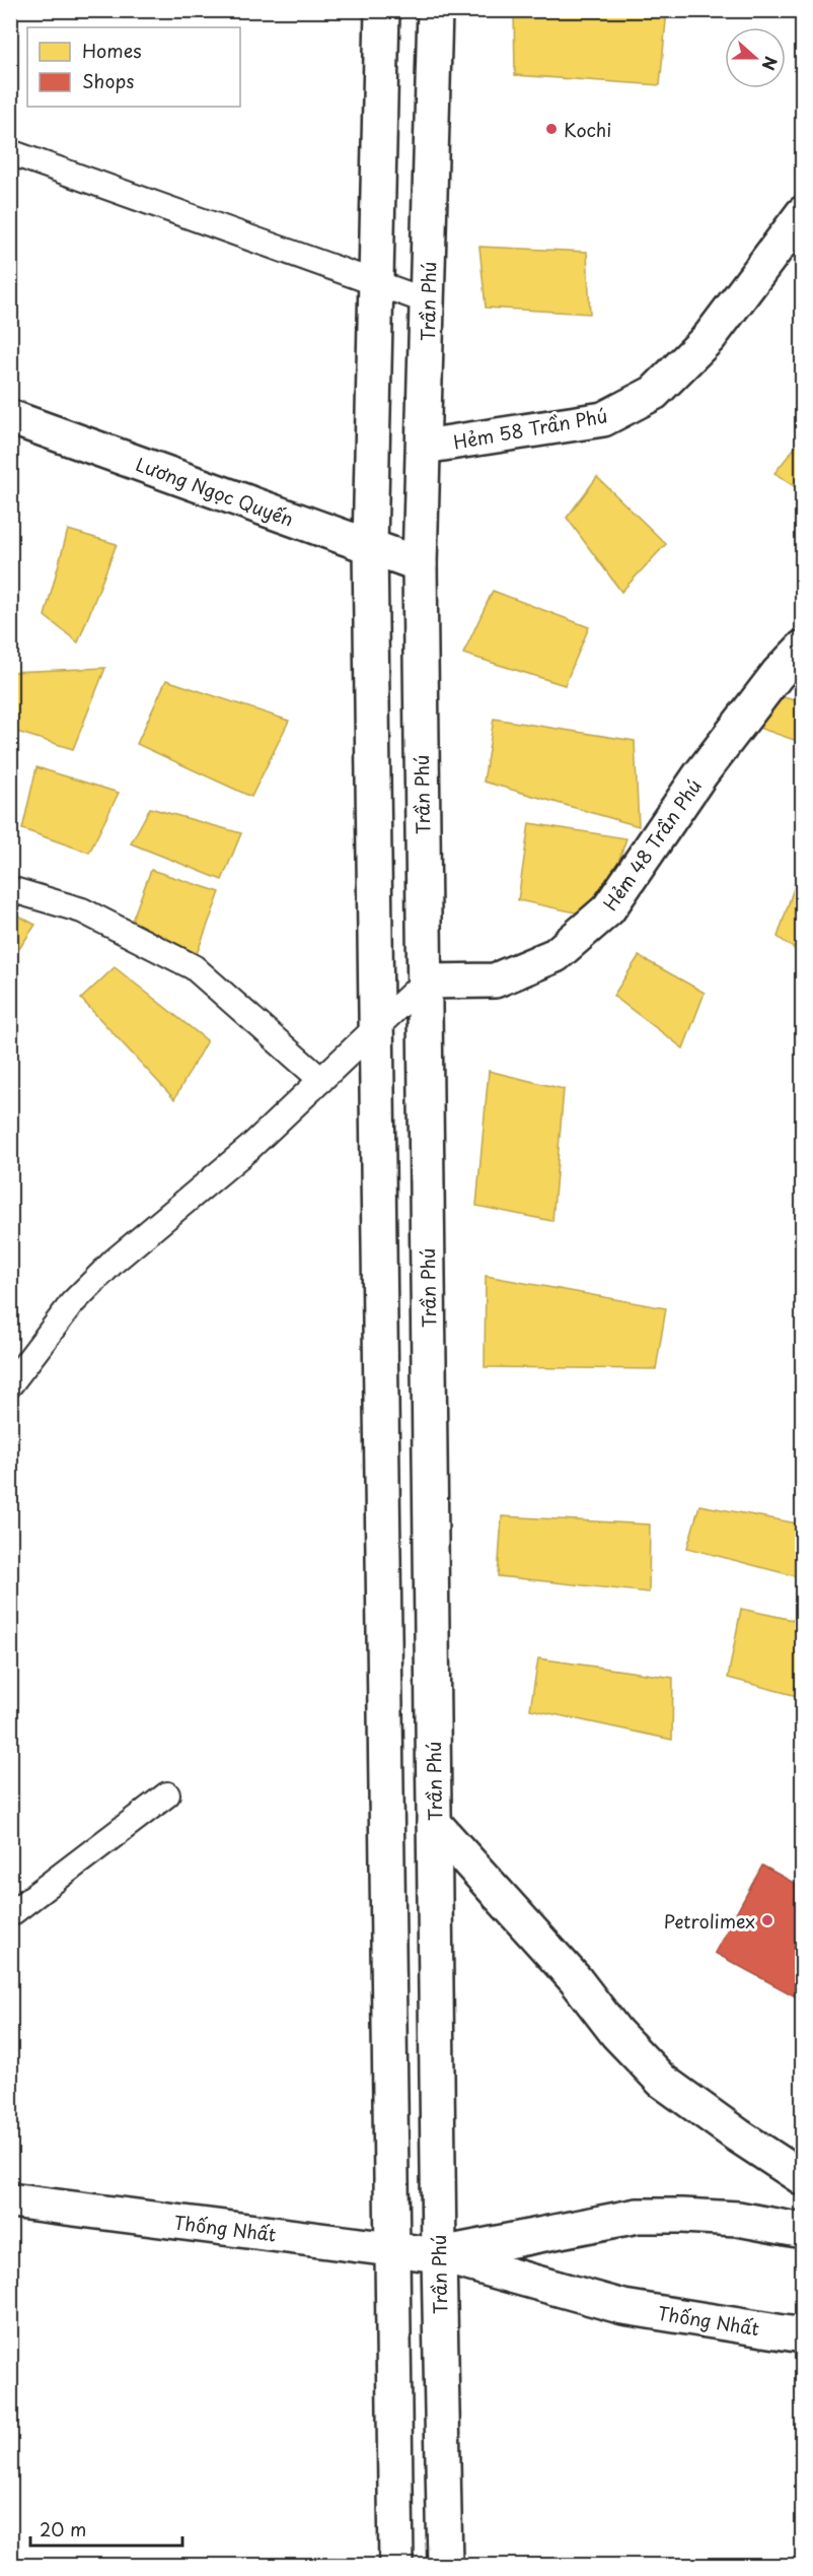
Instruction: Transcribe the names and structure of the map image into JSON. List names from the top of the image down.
{
  "streets": {
    "main road": [
      "Trần Phú",
      "Hẻm 58 Trần Phú",
      "Lương Ngọc Quyến",
      "Hẻm 48 Trần Phú",
      "Thống Nhất"
    ]
  },
  "crossings": [
    ["Trần Phú", "Hẻm 58 Trần Phú"],
    ["Trần Phú", "Lương Ngọc Quyến"],
    ["Trần Phú", "Hẻm 48 Trần Phú"],
    ["Trần Phú", "Thống Nhất"]
  ],
  "places": ["Kochi", "Petrolimex"],
  "legend": ["Homes", "Shops"],
  "scale_bar": "20 m",
  "north": "right"
}
